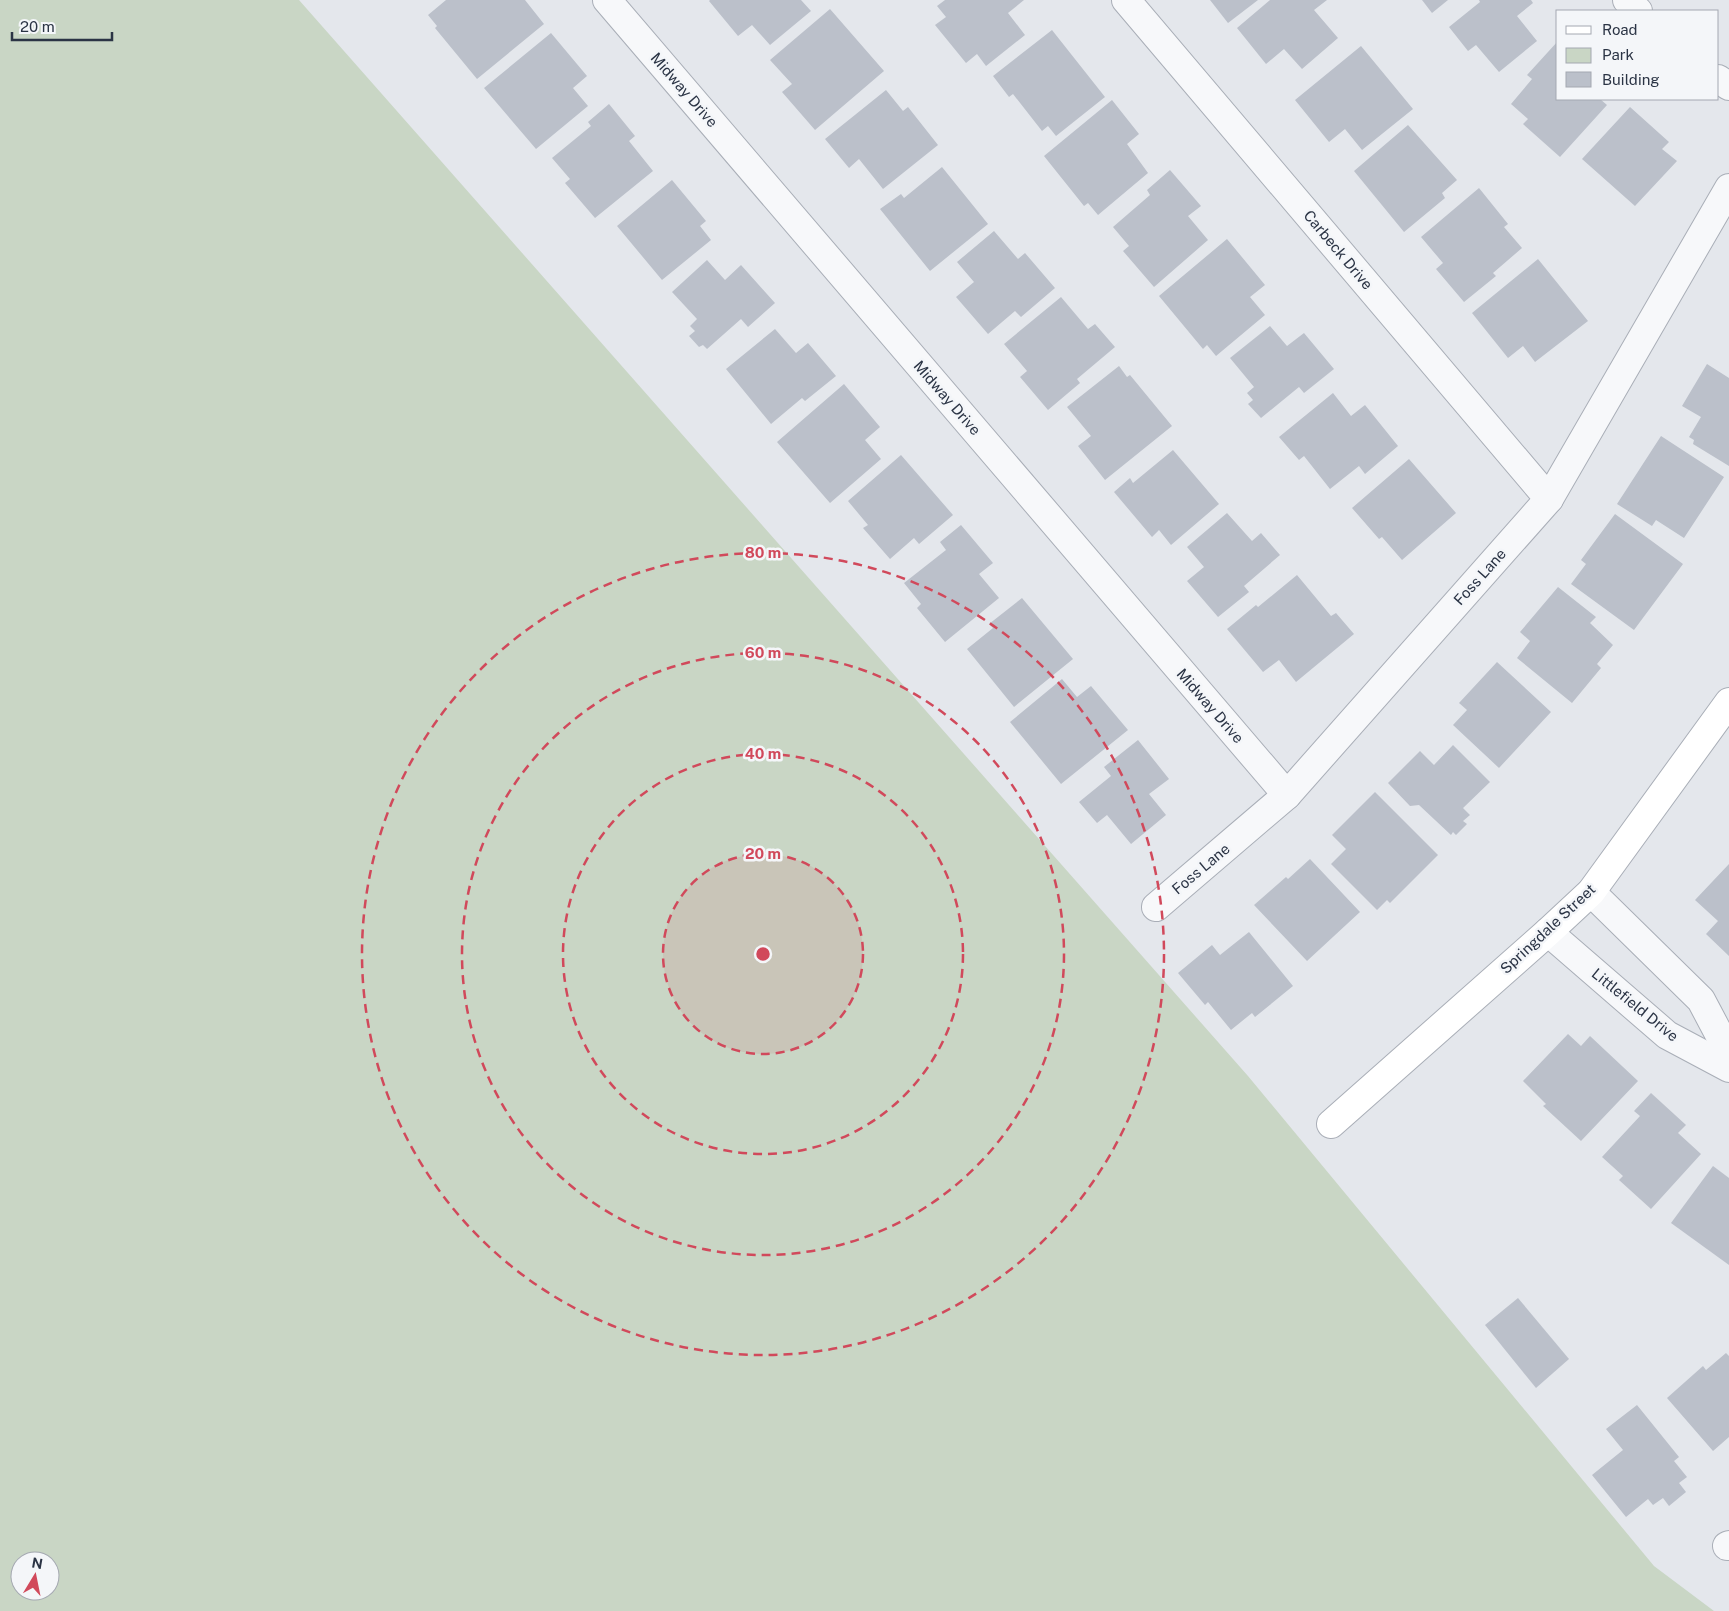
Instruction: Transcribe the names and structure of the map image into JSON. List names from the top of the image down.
{
  "streets": {
    "street": [
      "Midway Drive",
      "Carbeck Drive",
      "Foss Lane",
      "Springdale Street",
      "Littlefield Drive"
    ]
  },
  "crossings": [
    ["Midway Drive", "Foss Lane"],
    ["Carbeck Drive", "Foss Lane"],
    ["Springdale Street", "Littlefield Drive"]
  ],
  "legend": ["Road", "Park", "Building"],
  "scale_bar": "20 m",
  "north": "top",
  "rings": [
    "80 m",
    "60 m",
    "40 m",
    "20 m"
  ]
}
